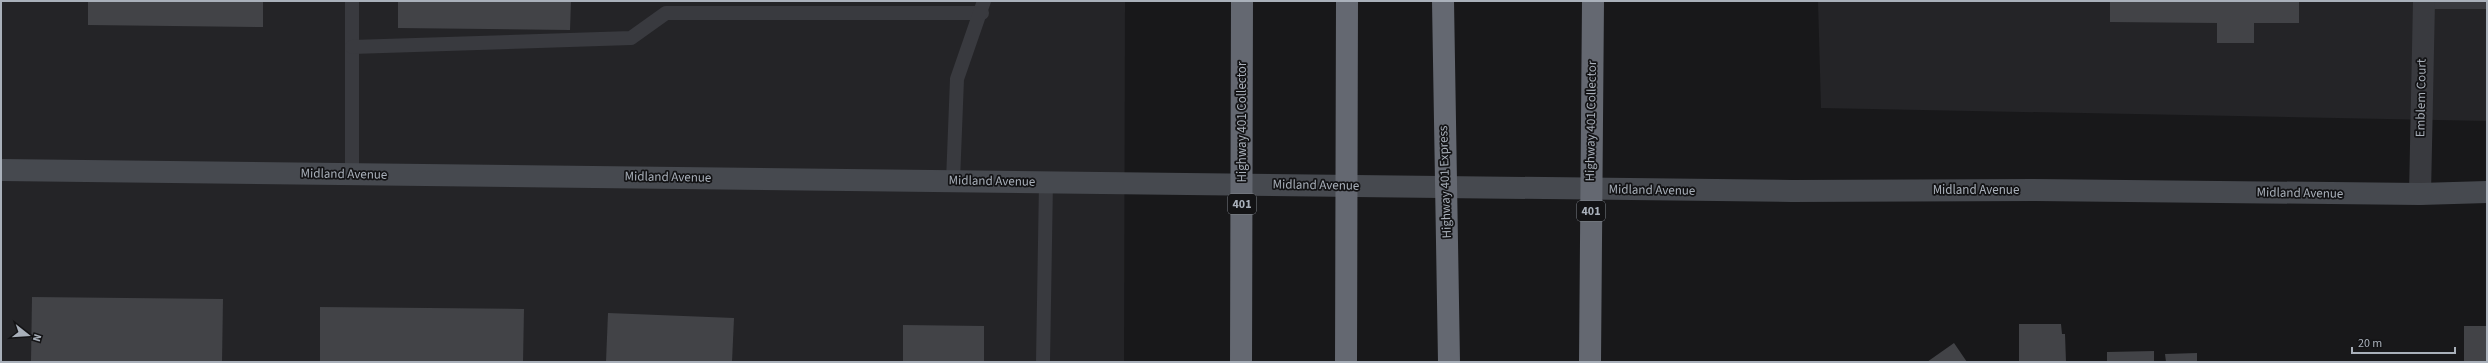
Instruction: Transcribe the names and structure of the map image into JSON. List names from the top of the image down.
{
  "streets": {
    "highway": ["Highway 401 Collector", "Highway 401 Express", "401"],
    "main road": ["Midland Avenue"],
    "street": ["Emblem Court"]
  },
  "crossings": [
    ["Emblem Court", "Midland Avenue"]
  ],
  "scale_bar": "20 m",
  "north": "right"
}
